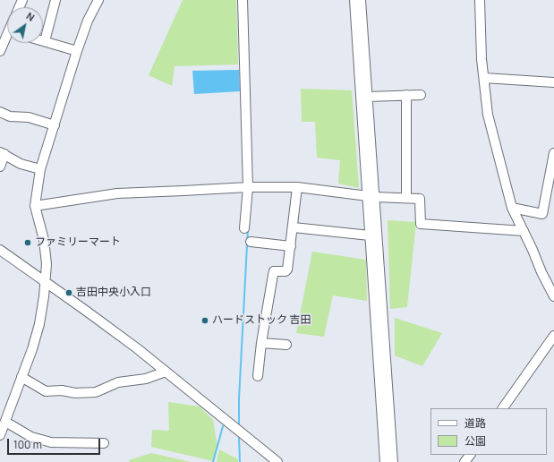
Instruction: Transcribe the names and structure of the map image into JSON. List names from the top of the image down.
{
  "places": ["ファミリーマート", "吉田中央小入口", "ハードストック 吉田"],
  "legend": ["道路", "公園"],
  "scale_bar": "100 m",
  "north": "top right"
}
